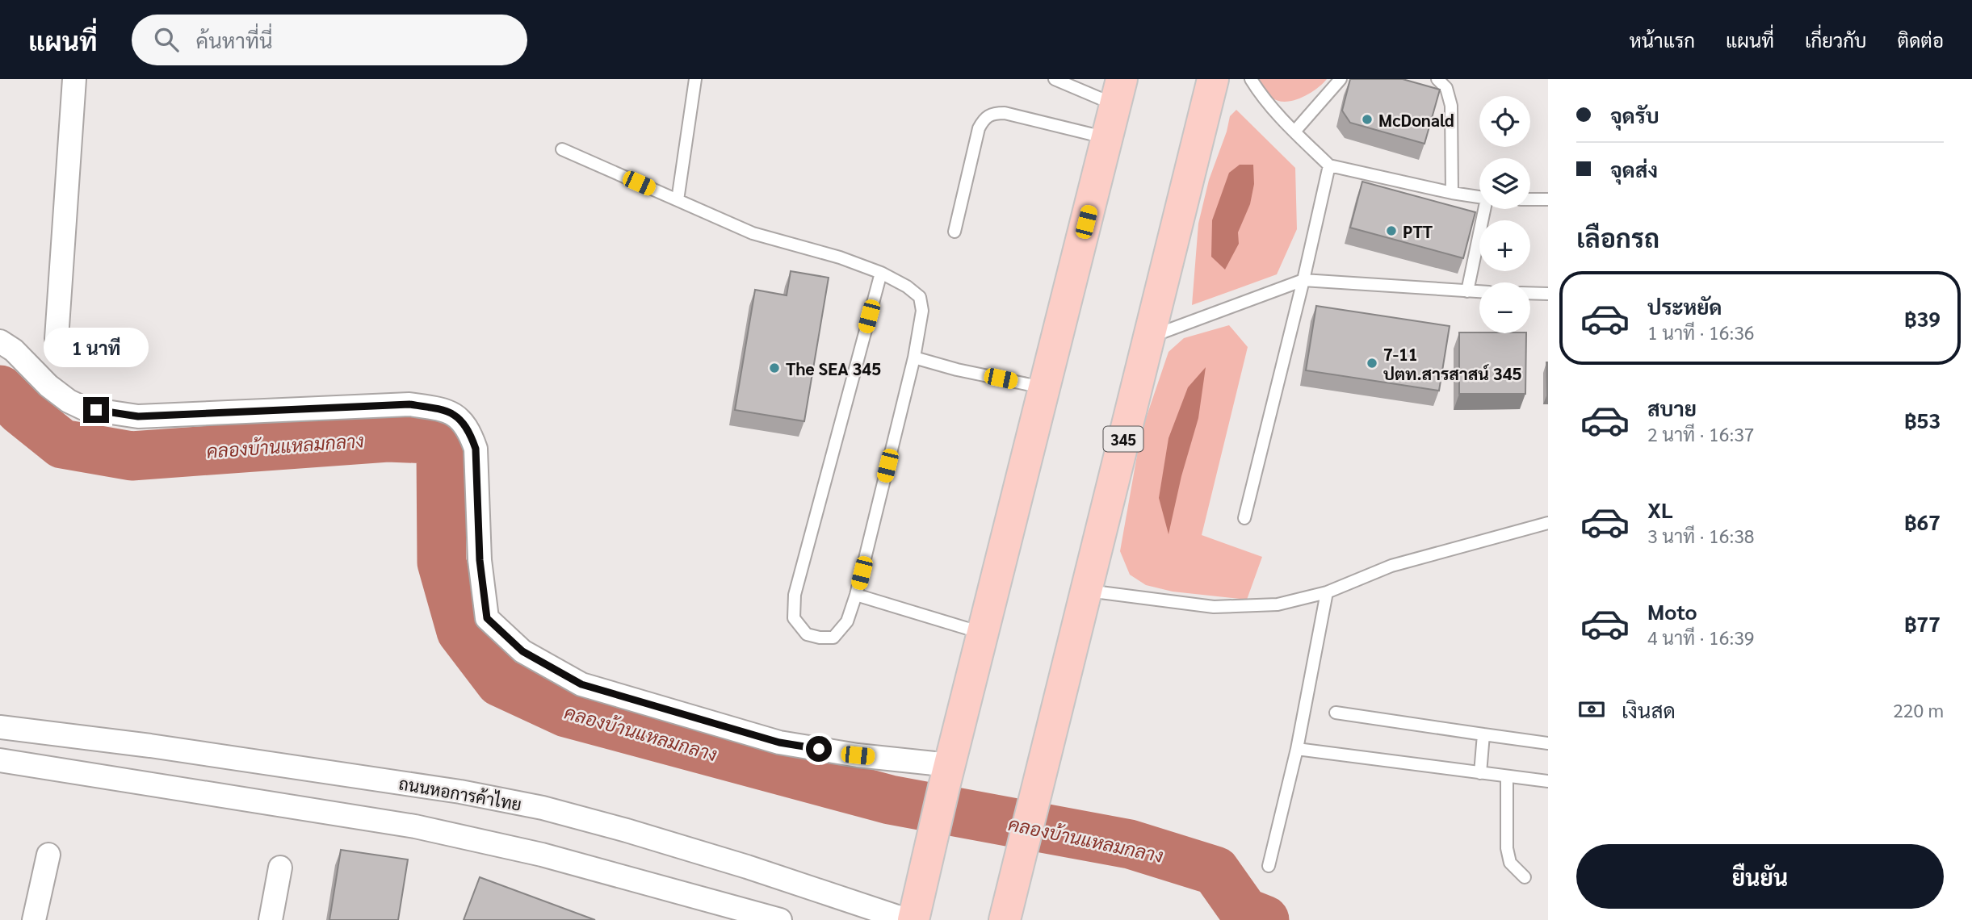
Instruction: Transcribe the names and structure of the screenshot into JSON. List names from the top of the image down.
{
  "streets": {
    "main road": ["345"],
    "street": ["ถนนหอการค้าไทย"]
  },
  "water": ["คลองบ้านแหลมกลาง"],
  "places": [
    "McDonald",
    "PTT",
    "7-11 ปตท.สารสาสน์ 345",
    "The SEA 345"
  ],
  "page": {
    "header": "แผนที่",
    "search": "ค้นหาที่นี่",
    "nav": [
      "หน้าแรก",
      "แผนที่",
      "เกี่ยวกับ",
      "ติดต่อ"
    ],
    "banner": ["จุดรับ", "จุดส่ง"],
    "map_buttons": ["+", "−"],
    "heading": "เลือกรถ",
    "list": [
      {
        "name": "ประหยัด",
        "note": "1 นาที · 16:36",
        "value": "฿39"
      },
      {
        "name": "สบาย",
        "note": "2 นาที · 16:37",
        "value": "฿53"
      },
      {
        "name": "XL",
        "note": "3 นาที · 16:38",
        "value": "฿67"
      },
      {
        "name": "Moto",
        "note": "4 นาที · 16:39",
        "value": "฿77"
      }
    ],
    "bubble": "1 นาที",
    "pay": ["เงินสด", "220 m"],
    "buttons": "ยืนยัน"
  }
}
